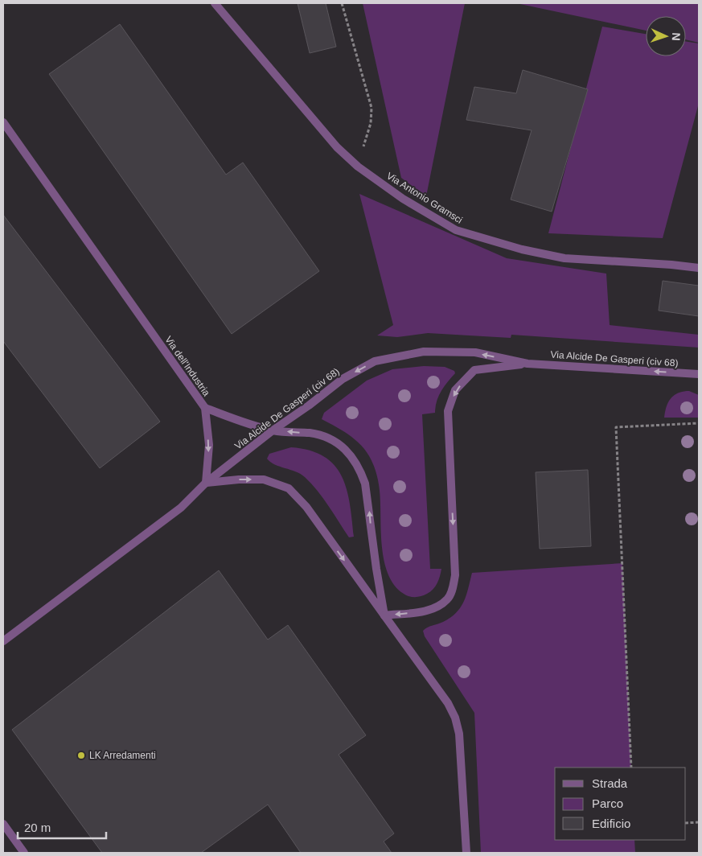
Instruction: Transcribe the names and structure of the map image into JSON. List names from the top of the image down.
{
  "streets": {
    "street": ["Via Antonio Gramsci", "Via Alcide De Gasperi (civ 68)", "Via dell'Industria"]
  },
  "crossings": [
    ["Via Alcide De Gasperi (civ 68)", "Via dell'Industria"]
  ],
  "places": ["LK Arredamenti"],
  "legend": ["Strada", "Parco", "Edificio"],
  "scale_bar": "20 m",
  "north": "right"
}
